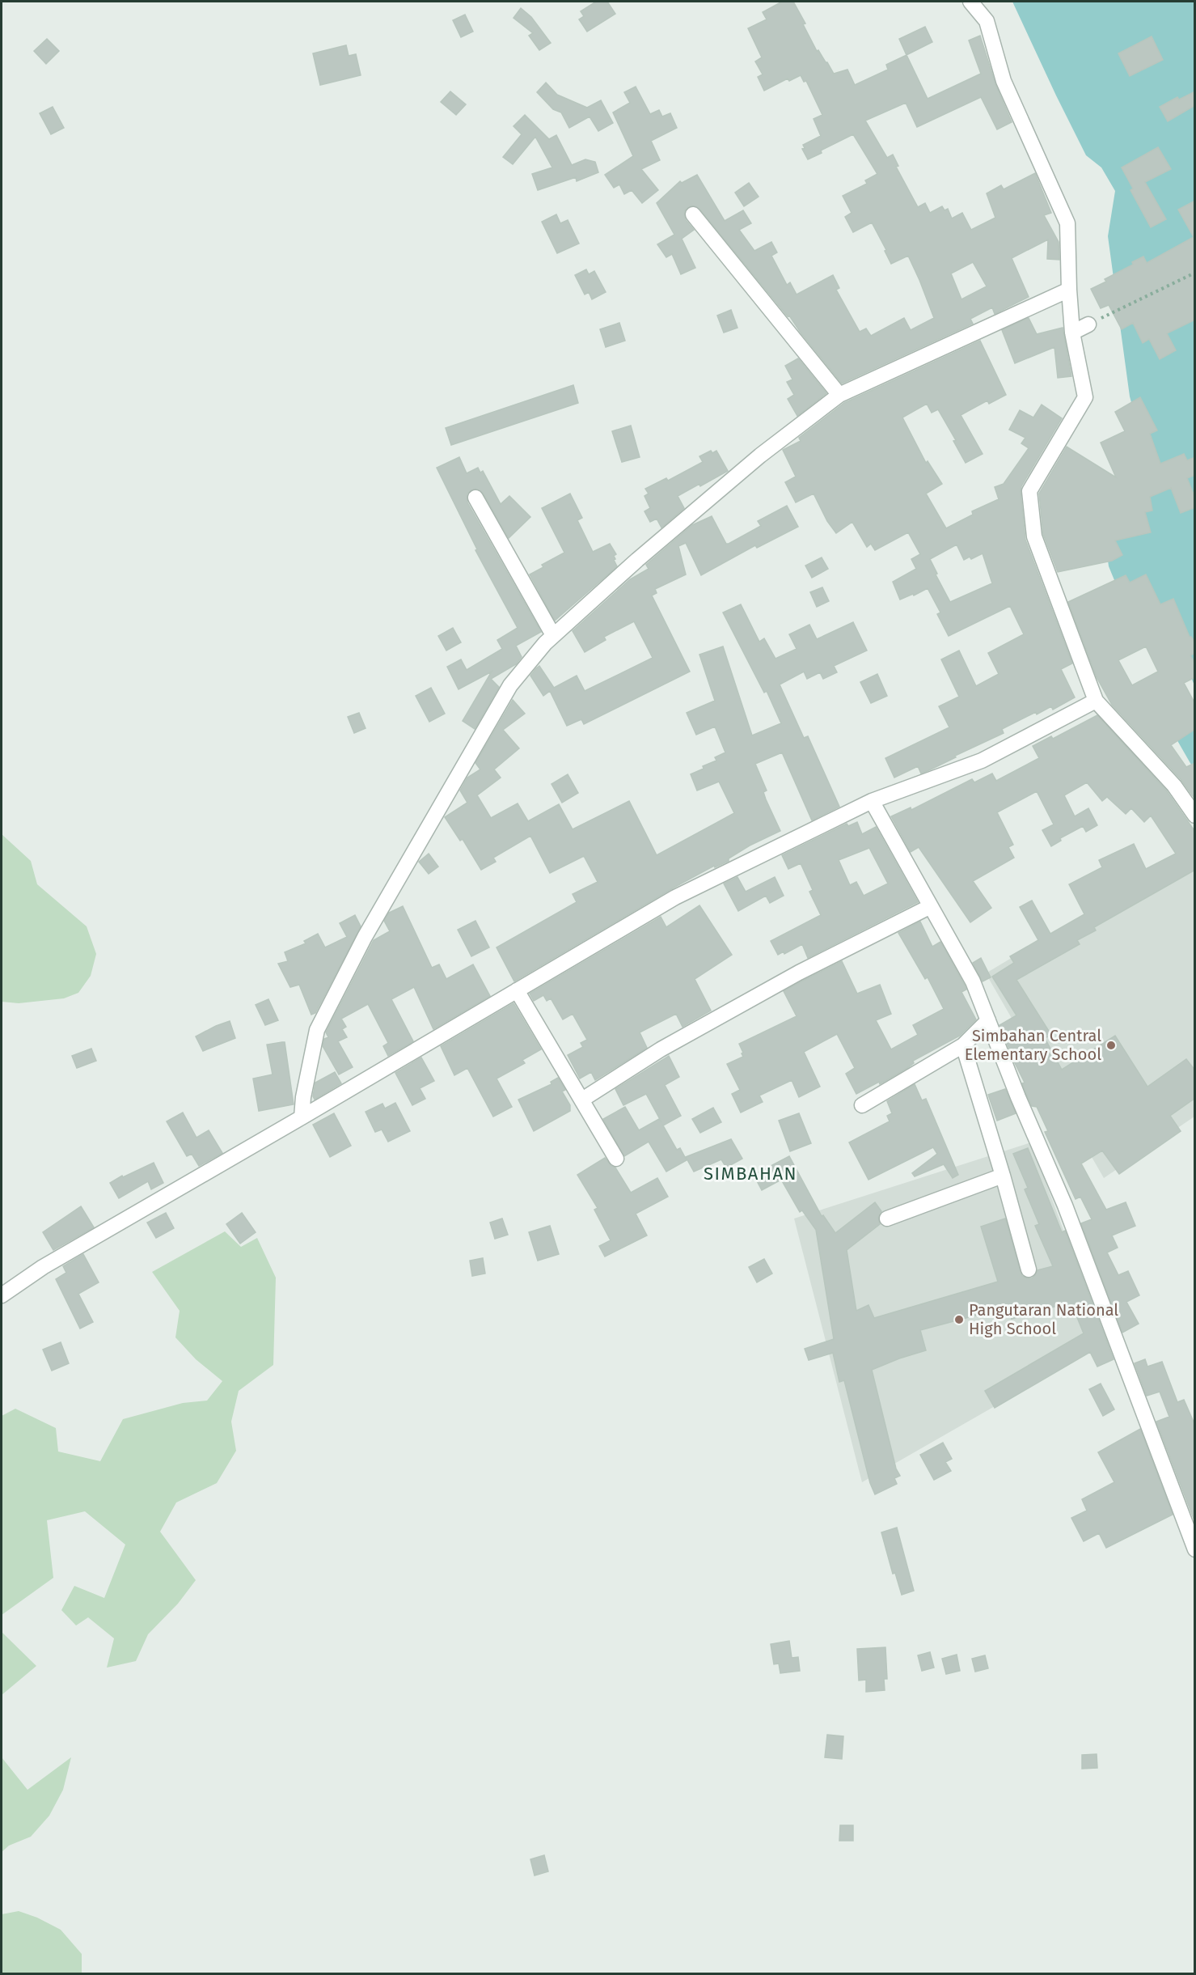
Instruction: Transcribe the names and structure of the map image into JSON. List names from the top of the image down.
{
  "districts": ["SIMBAHAN"],
  "places": ["Simbahan Central Elementary School", "Pangutaran National High School"]
}
